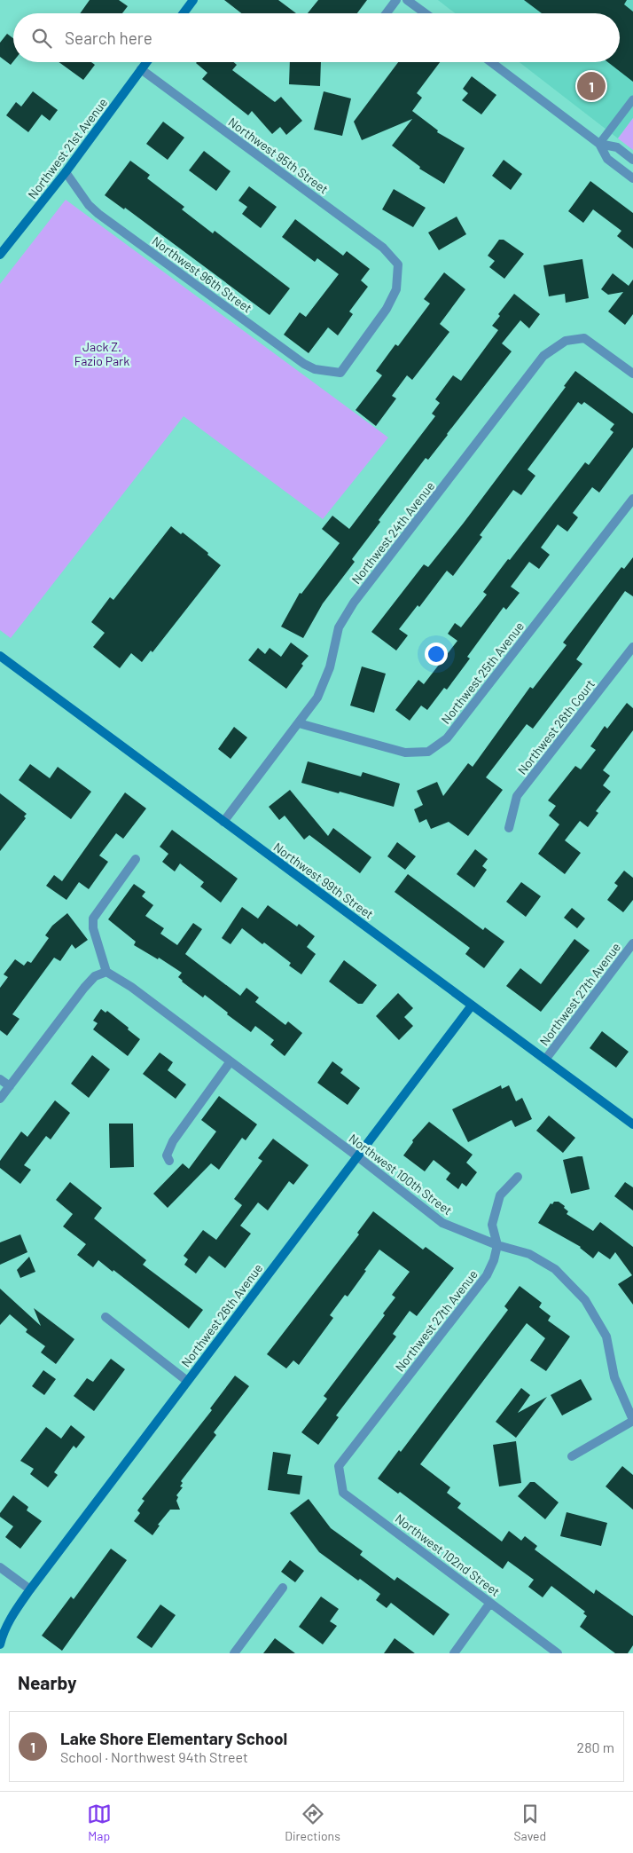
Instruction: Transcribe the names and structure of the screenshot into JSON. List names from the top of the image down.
{
  "streets": {
    "street": [
      "Northwest 21st Avenue",
      "Northwest 95th Street",
      "Northwest 96th Street",
      "Northwest 24th Avenue",
      "Northwest 25th Avenue",
      "Northwest 26th Court",
      "Northwest 99th Street",
      "Northwest 27th Avenue",
      "Northwest 100th Street",
      "Northwest 26th Avenue",
      "Northwest 102nd Street"
    ]
  },
  "crossings": [
    ["Northwest 21st Avenue", "Northwest 95th Street"],
    ["Northwest 21st Avenue", "Northwest 96th Street"],
    ["Northwest 95th Street", "Northwest 96th Street"],
    ["Northwest 24th Avenue", "Northwest 25th Avenue"],
    ["Northwest 24th Avenue", "Northwest 99th Street"],
    ["Northwest 99th Street", "Northwest 27th Avenue"],
    ["Northwest 99th Street", "Northwest 26th Avenue"],
    ["Northwest 27th Avenue", "Northwest 100th Street"],
    ["Northwest 27th Avenue", "Northwest 102nd Street"],
    ["Northwest 100th Street", "Northwest 26th Avenue"]
  ],
  "parks": ["Jack Z. Fazio Park"],
  "page": {
    "search": "Search here",
    "pins": "1",
    "heading": "Nearby",
    "list": [
      {
        "mark": "1",
        "name": "Lake Shore Elementary School",
        "note": "School · Northwest 94th Street",
        "value": "280 m"
      }
    ],
    "nav": ["Map", "Directions", "Saved"]
  }
}
